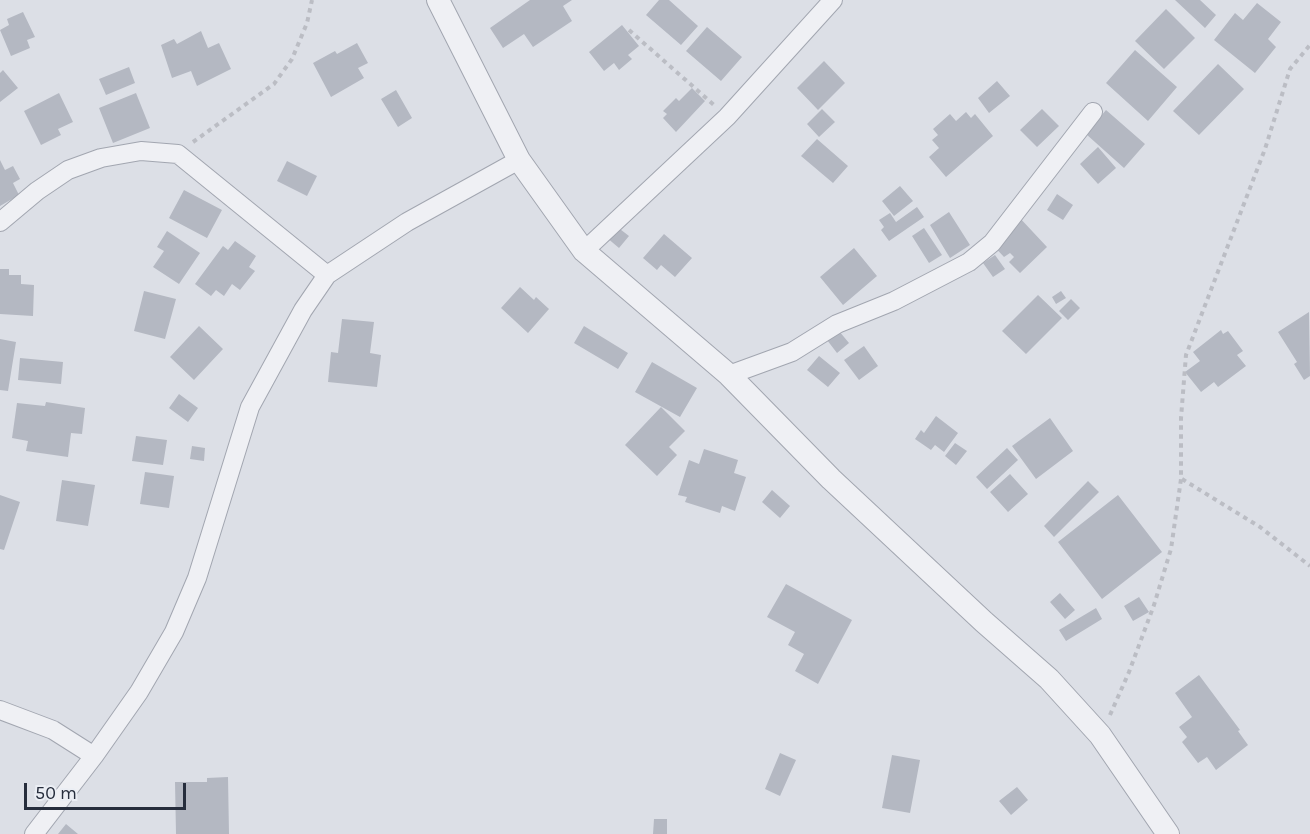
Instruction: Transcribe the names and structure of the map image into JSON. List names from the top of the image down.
{
  "scale_bar": "50 m"
}
